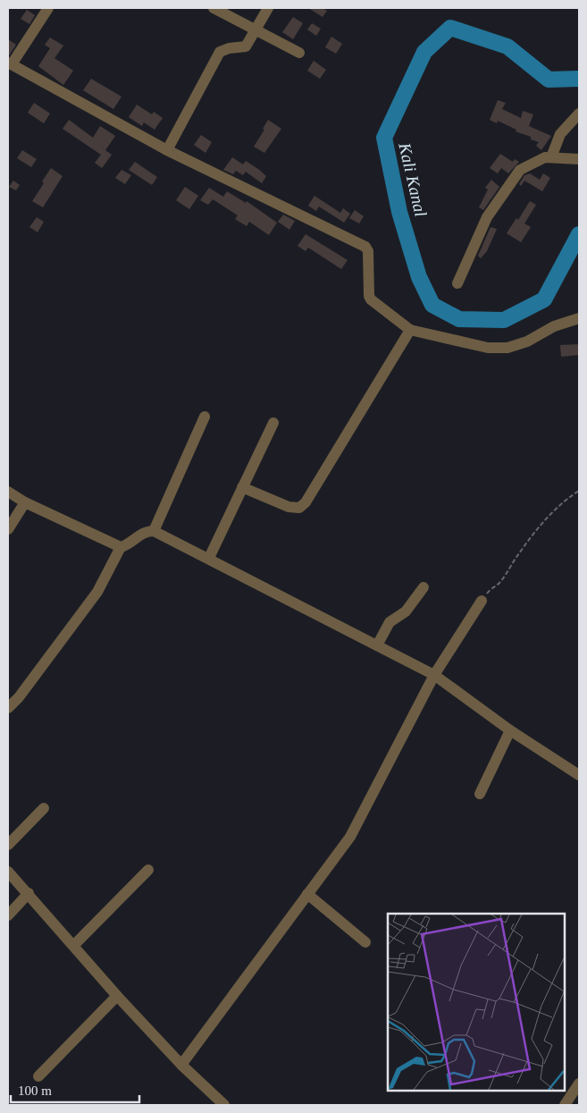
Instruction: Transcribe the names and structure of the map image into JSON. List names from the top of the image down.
{
  "water": ["Kali Kanal"],
  "scale_bar": "100 m"
}
